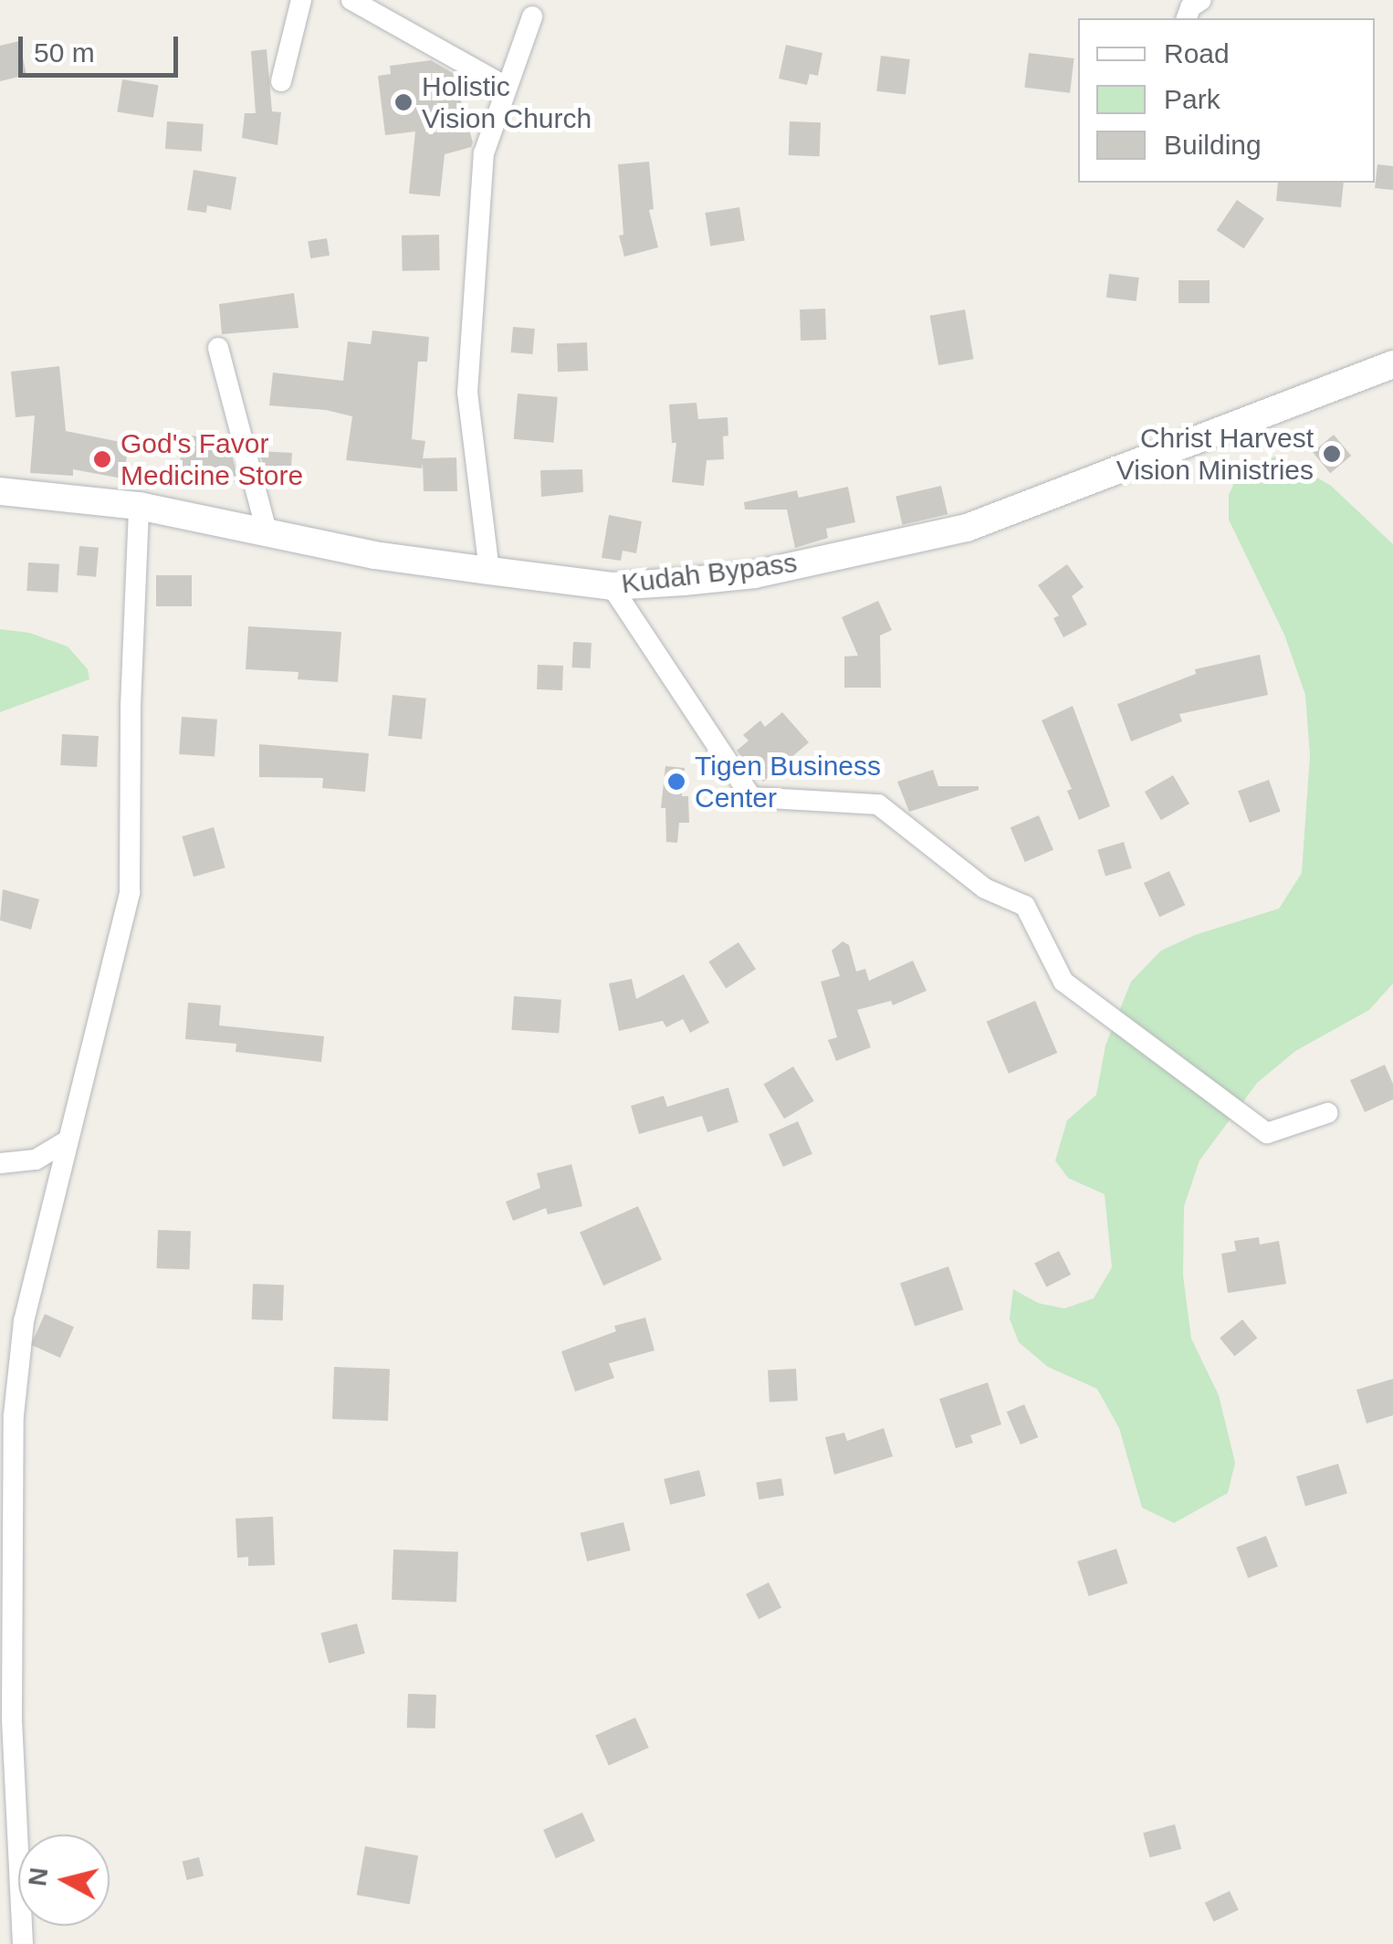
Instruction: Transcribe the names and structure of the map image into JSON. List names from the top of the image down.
{
  "streets": {
    "street": ["Kudah Bypass"]
  },
  "places": [
    "Holistic Vision Church",
    "Christ Harvest Vision Ministries",
    "God's Favor Medicine Store",
    "Tigen Business Center"
  ],
  "legend": ["Road", "Park", "Building"],
  "scale_bar": "50 m",
  "north": "left"
}
